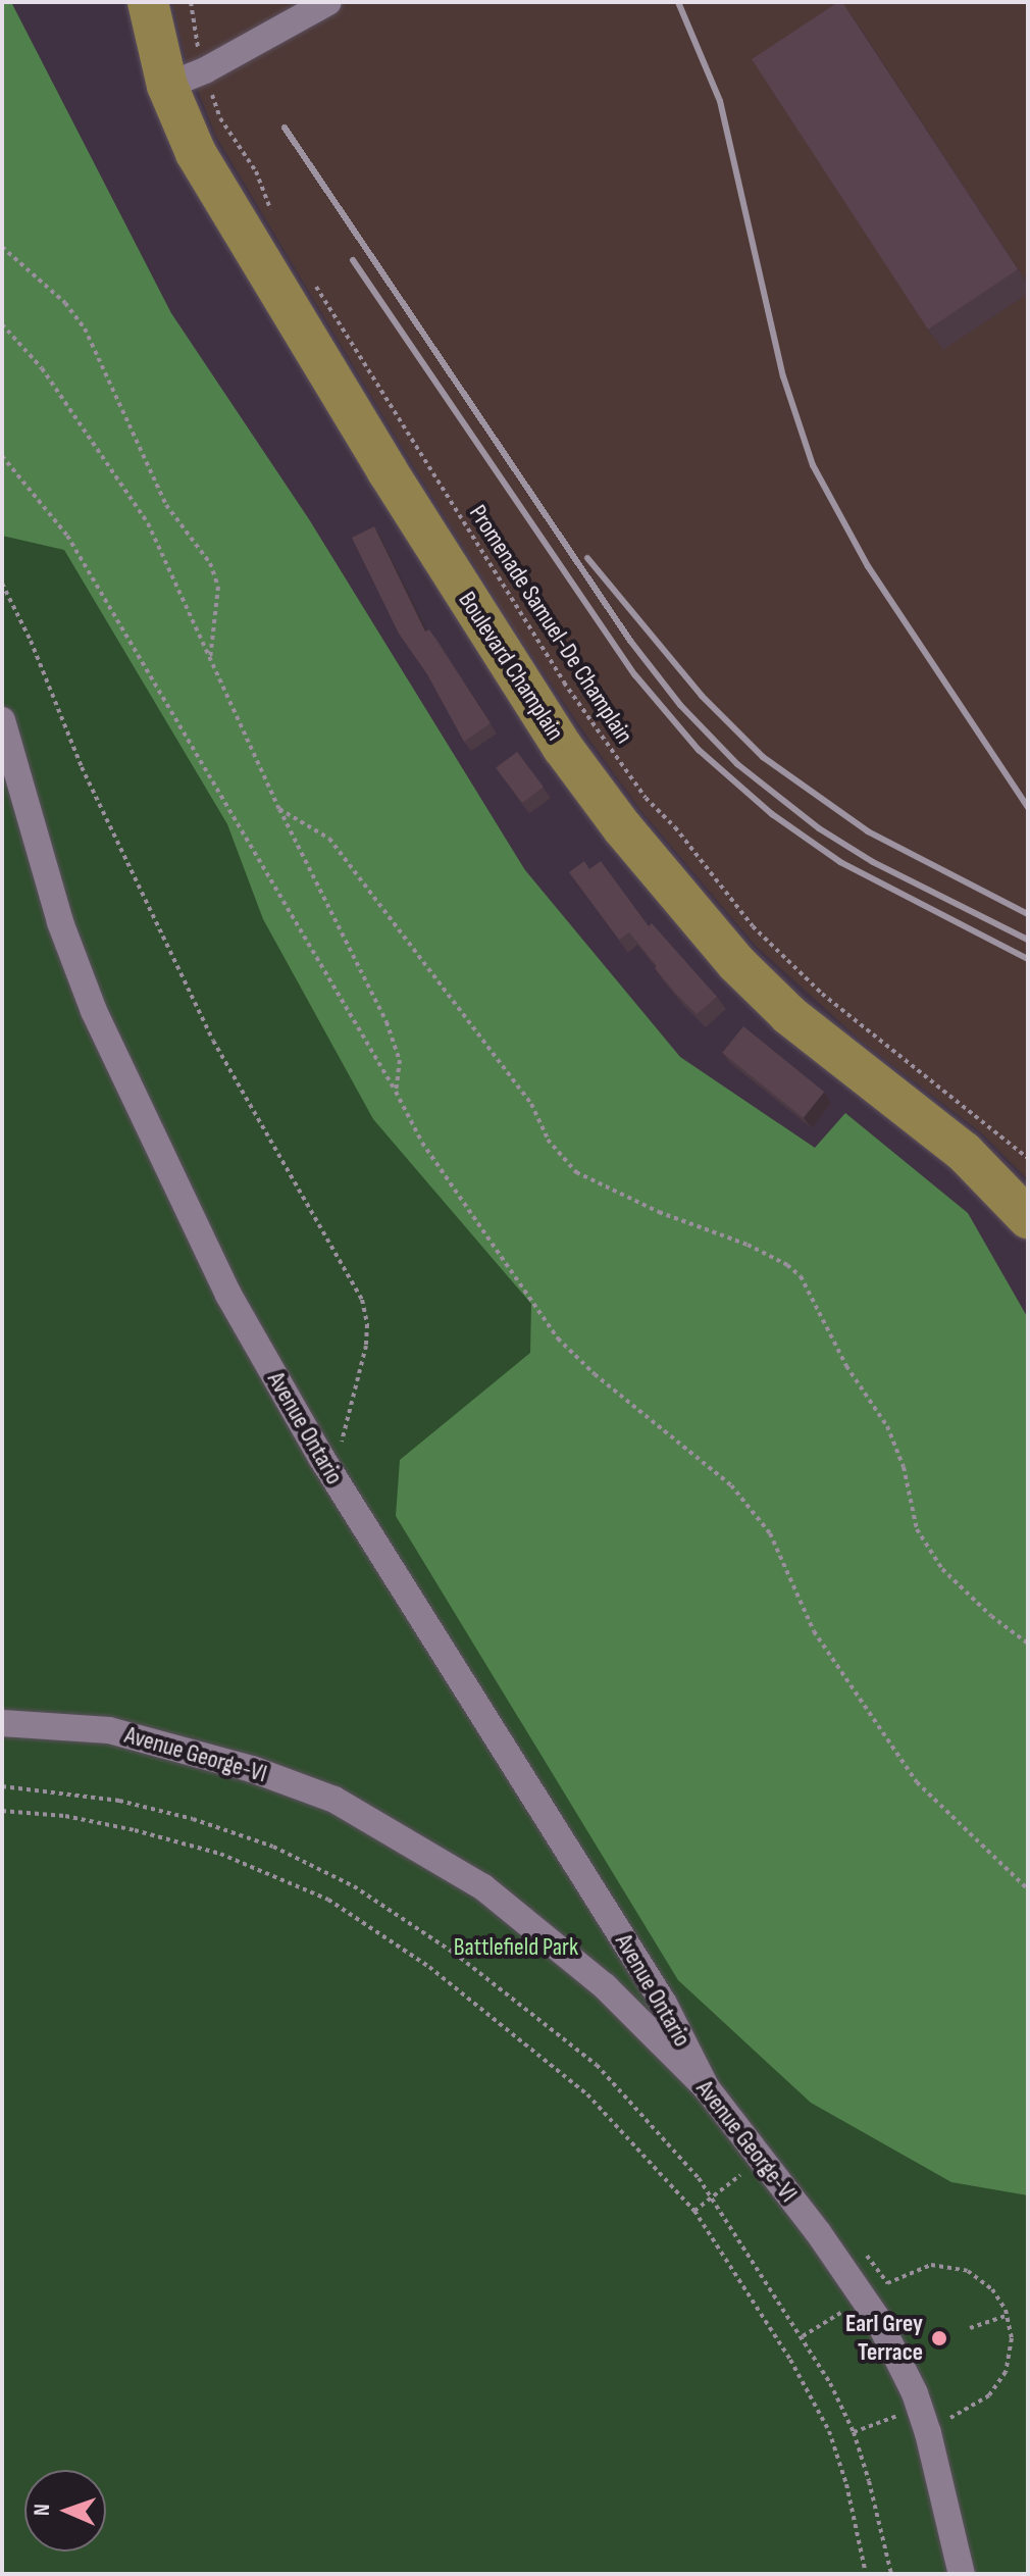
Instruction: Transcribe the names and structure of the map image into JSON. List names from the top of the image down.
{
  "streets": {
    "main road": ["Boulevard Champlain"],
    "street": ["Avenue Ontario", "Avenue George-VI"],
    "path": ["Promenade Samuel-De Champlain"]
  },
  "crossings": [
    ["Avenue Ontario", "Avenue George-VI"]
  ],
  "parks": ["Battlefield Park"],
  "places": ["Earl Grey Terrace"],
  "north": "left"
}
